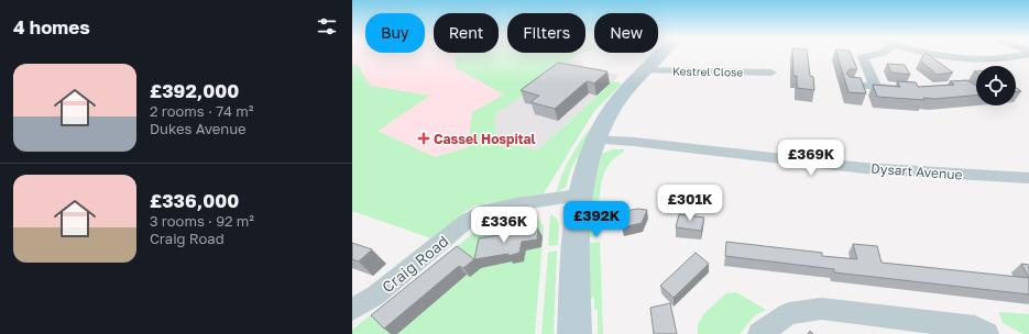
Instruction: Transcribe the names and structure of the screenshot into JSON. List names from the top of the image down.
{
  "streets": {
    "street": ["Kestrel Close", "Dysart Avenue", "Craig Road"]
  },
  "places": {
    "health": ["Cassel Hospital"]
  },
  "page": {
    "heading": "4 homes",
    "chip": [
      "Buy",
      "Rent",
      "Filters",
      "New"
    ],
    "list": [
      {
        "name": "£392,000",
        "note": "2 rooms · 74 m² · Dukes Avenue"
      },
      {
        "name": "£336,000",
        "note": "3 rooms · 92 m² · Craig Road"
      }
    ],
    "price": [
      "£369K",
      "£301K",
      "£392K",
      "£336K"
    ]
  }
}
